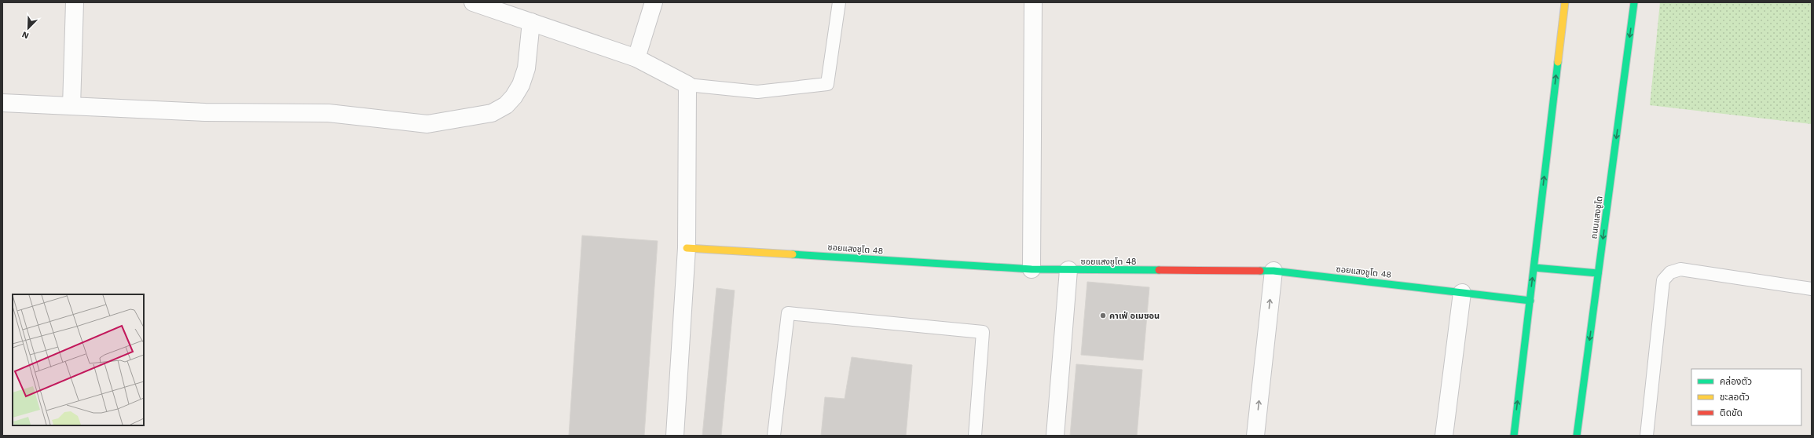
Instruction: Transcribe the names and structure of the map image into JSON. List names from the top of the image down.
{
  "streets": {
    "main road": ["ถนนแสงชูโต", "ซอยแสงชูโต 48"]
  },
  "places": ["คาเฟ่ อเมซอน"],
  "legend": ["คล่องตัว", "ชะลอตัว", "ติดขัด"],
  "north": "bottom left"
}
